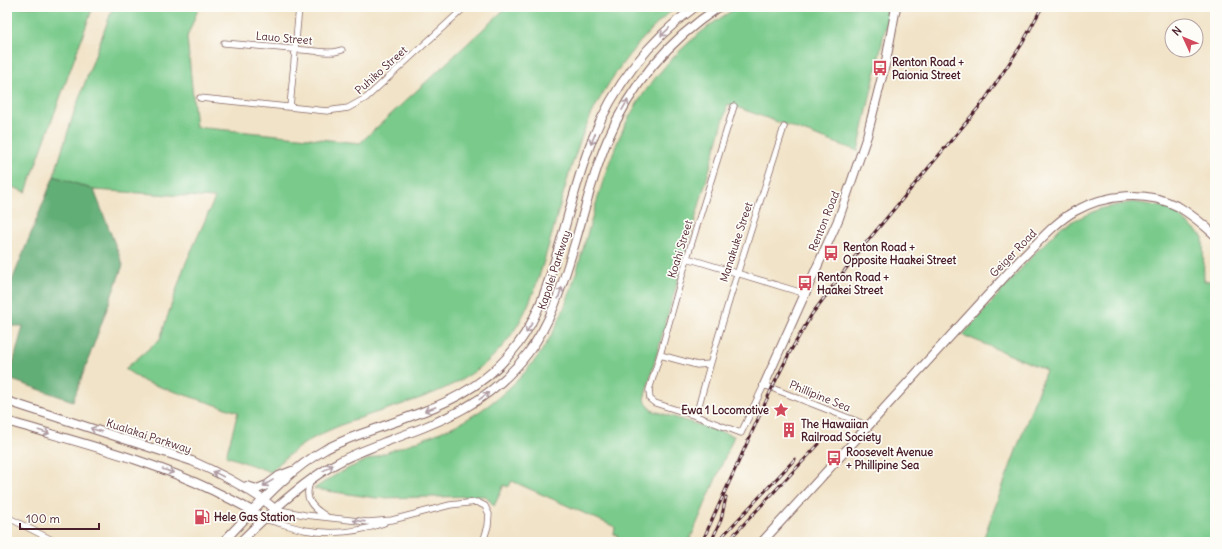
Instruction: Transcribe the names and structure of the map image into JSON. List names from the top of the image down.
{
  "streets": {
    "main road": [
      "Renton Road",
      "Geiger Road",
      "Kapolei Parkway",
      "Kualakai Parkway"
    ],
    "street": [
      "Lauo Street",
      "Puhiko Street",
      "Manakuke Street",
      "Koahi Street",
      "Phillipine Sea"
    ]
  },
  "crossings": [
    ["Renton Road", "Manakuke Street"],
    ["Renton Road", "Koahi Street"],
    ["Renton Road", "Phillipine Sea"],
    ["Manakuke Street", "Koahi Street"],
    ["Geiger Road", "Phillipine Sea"],
    ["Kapolei Parkway", "Kualakai Parkway"]
  ],
  "places": {
    "bus stop": [
      "Renton Road + Paionia Street",
      "Renton Road + Opposite Haakei Street",
      "Renton Road + Haakei Street",
      "Roosevelt Avenue + Phillipine Sea"
    ],
    "place": ["Ewa 1 Locomotive"],
    "building": ["The Hawaiian Railroad Society"],
    "fuel station": ["Hele Gas Station"]
  },
  "scale_bar": "100 m",
  "north": "top left"
}
